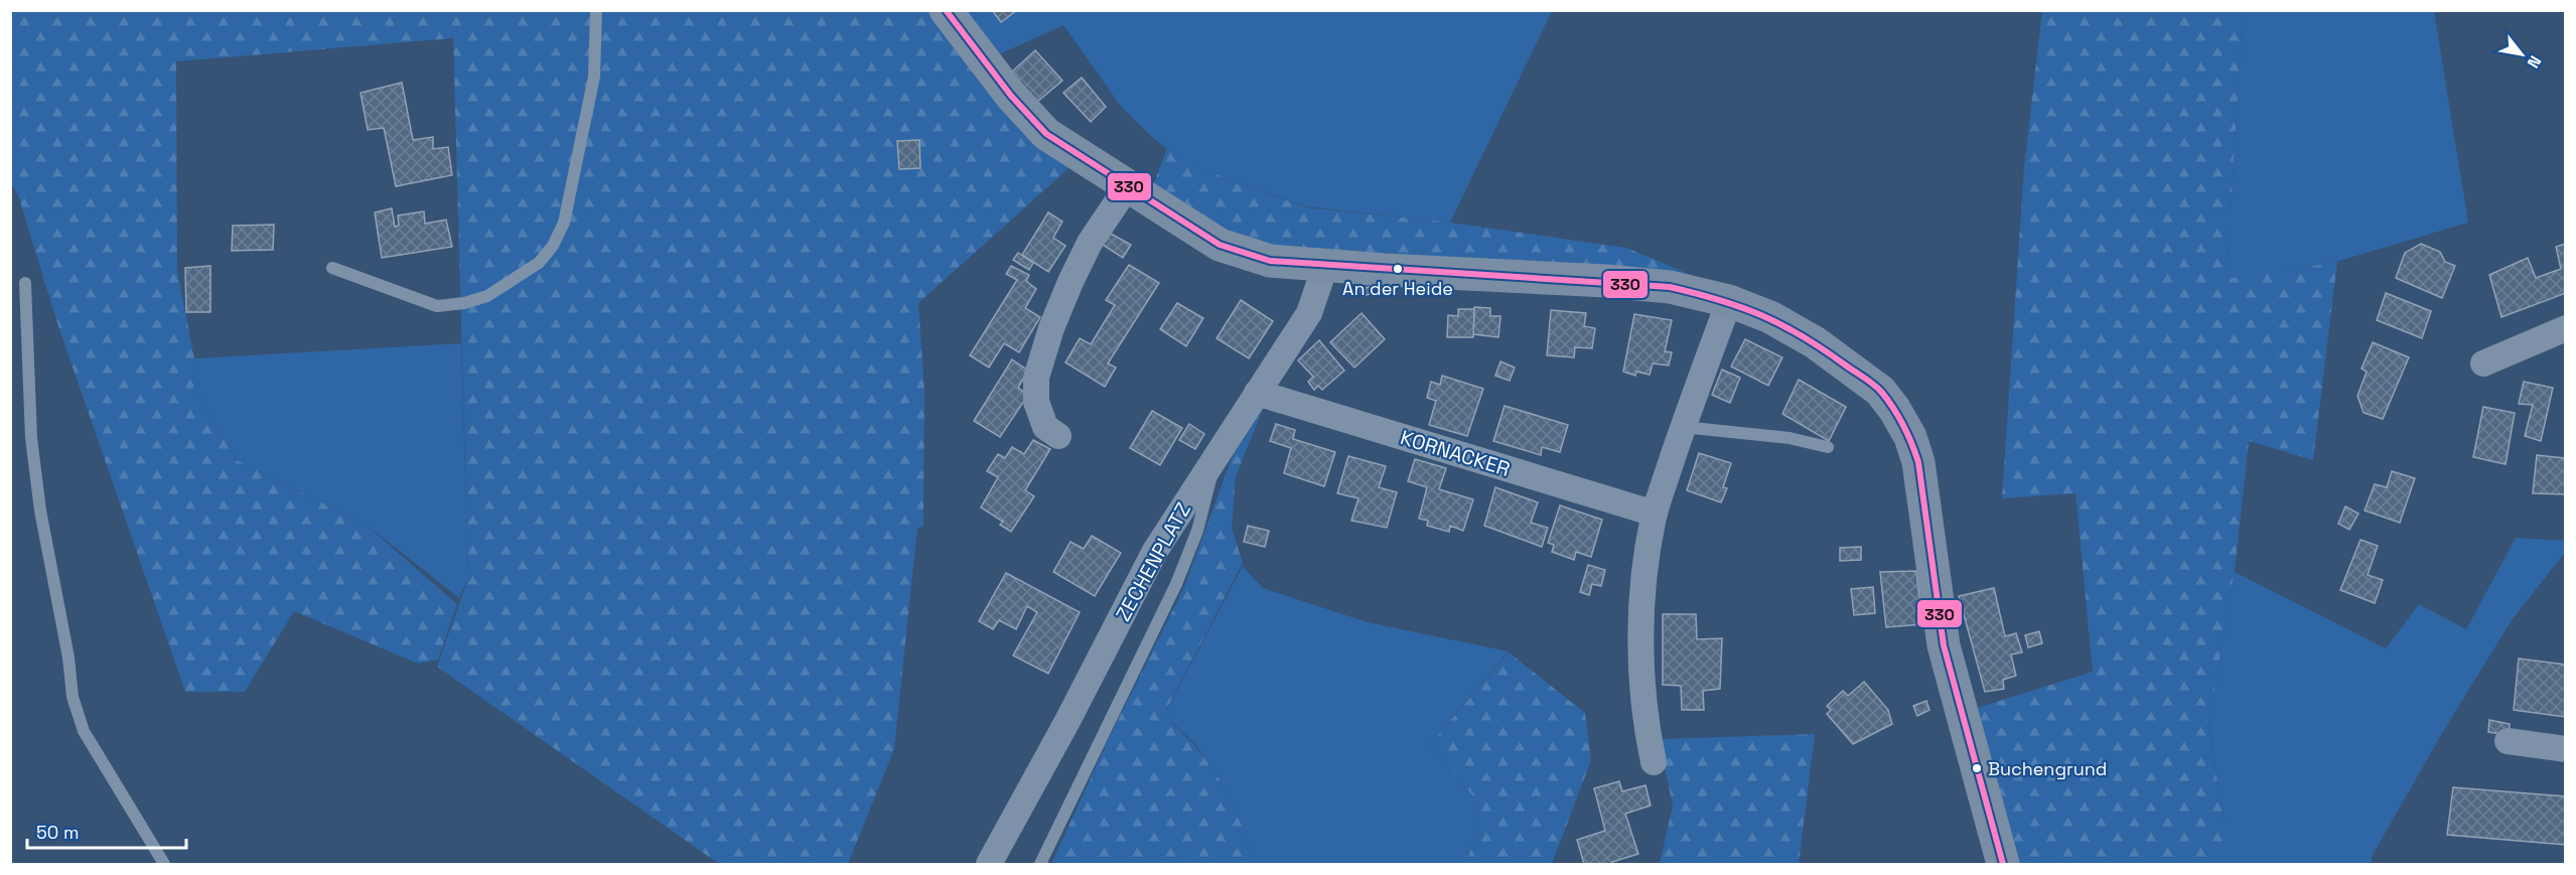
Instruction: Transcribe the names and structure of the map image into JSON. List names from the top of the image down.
{
  "streets": {
    "street": ["KORNACKER", "ZECHENPLATZ"]
  },
  "crossings": [
    ["KORNACKER", "ZECHENPLATZ"]
  ],
  "places": ["An der Heide", "Buchengrund"],
  "lines": ["transit line 330"],
  "scale_bar": "50 m",
  "north": "bottom right"
}
